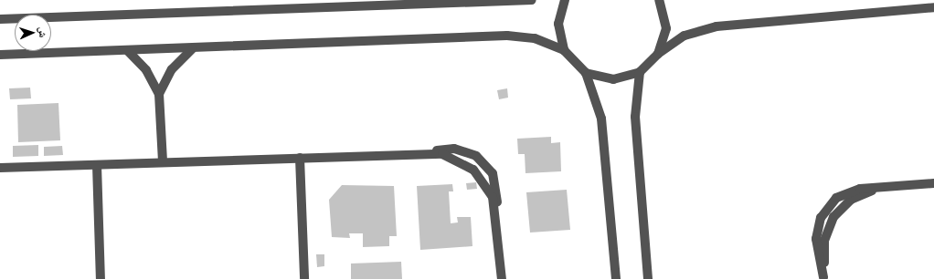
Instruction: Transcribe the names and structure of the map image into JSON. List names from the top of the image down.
{
  "north": "right"
}
